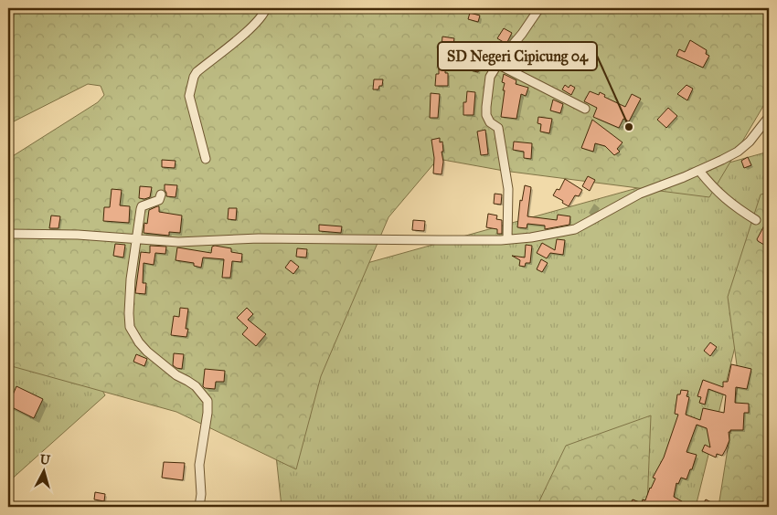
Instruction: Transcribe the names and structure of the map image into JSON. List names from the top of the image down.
{
  "places": ["SD Negeri Cipicung 04"],
  "north": "top"
}
